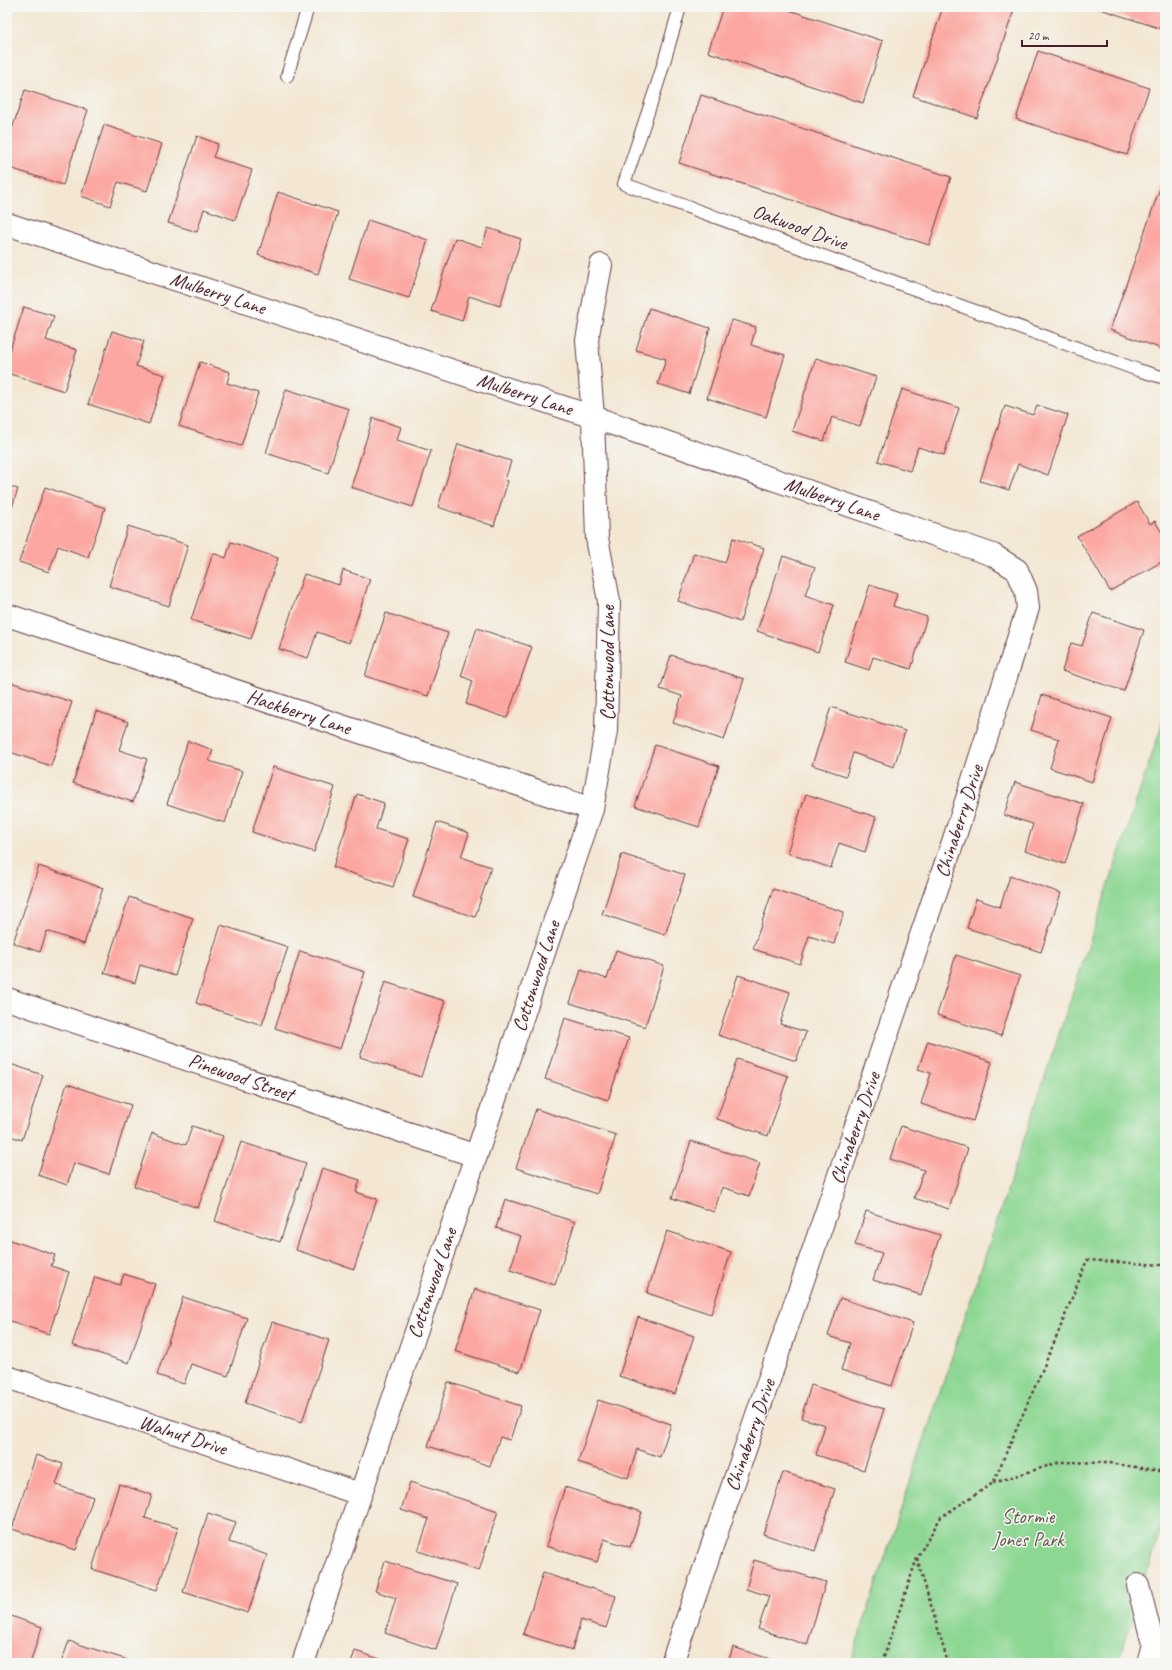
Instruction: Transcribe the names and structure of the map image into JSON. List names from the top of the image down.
{
  "streets": {
    "street": [
      "Mulberry Lane",
      "Cottonwood Lane",
      "Hackberry Lane",
      "Chinaberry Drive",
      "Pinewood Street",
      "Walnut Drive"
    ],
    "lane": ["Oakwood Drive"]
  },
  "crossings": [
    ["Mulberry Lane", "Cottonwood Lane"],
    ["Mulberry Lane", "Chinaberry Drive"],
    ["Cottonwood Lane", "Hackberry Lane"],
    ["Cottonwood Lane", "Pinewood Street"],
    ["Cottonwood Lane", "Walnut Drive"]
  ],
  "parks": ["Stormie Jones Park"],
  "scale_bar": "20 m"
}
